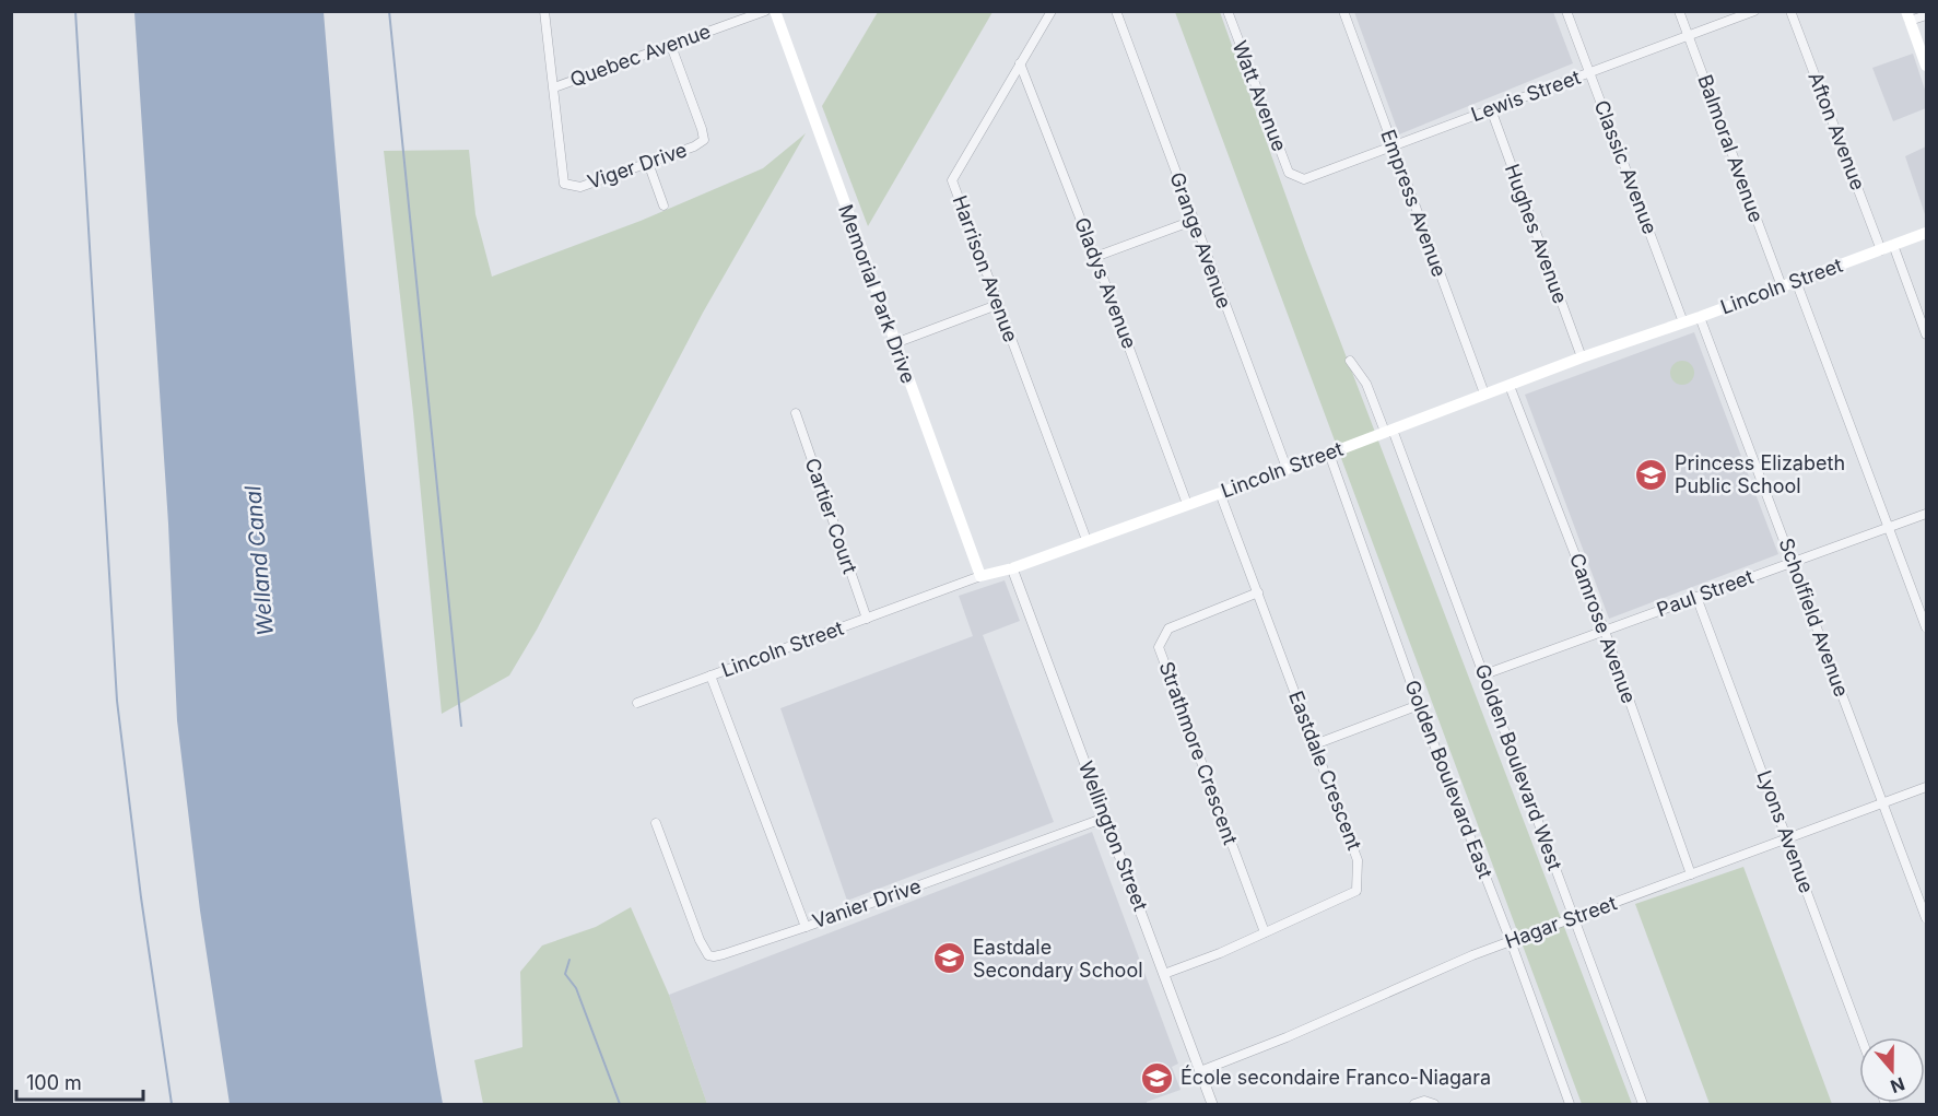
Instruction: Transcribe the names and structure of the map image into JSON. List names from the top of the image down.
{
  "streets": {
    "main road": ["Lincoln Street", "Memorial Park Drive"],
    "street": [
      "Quebec Avenue",
      "Watt Avenue",
      "Lewis Street",
      "Afton Avenue",
      "Balmoral Avenue",
      "Viger Drive",
      "Classic Avenue",
      "Empress Avenue",
      "Hughes Avenue",
      "Grange Avenue",
      "Harrison Avenue",
      "Gladys Avenue",
      "Cartier Court",
      "Paul Street",
      "Scholfield Avenue",
      "Camrose Avenue",
      "Strathmore Crescent",
      "Golden Boulevard West",
      "Eastdale Crescent",
      "Golden Boulevard East",
      "Lyons Avenue",
      "Wellington Street",
      "Vanier Drive",
      "Hagar Street"
    ]
  },
  "crossings": [
    ["Quebec Avenue", "Viger Drive"],
    ["Watt Avenue", "Lewis Street"],
    ["Lewis Street", "Balmoral Avenue"],
    ["Lewis Street", "Classic Avenue"],
    ["Lewis Street", "Empress Avenue"],
    ["Lewis Street", "Hughes Avenue"],
    ["Afton Avenue", "Lincoln Street"],
    ["Balmoral Avenue", "Lincoln Street"],
    ["Classic Avenue", "Lincoln Street"],
    ["Empress Avenue", "Lincoln Street"],
    ["Hughes Avenue", "Lincoln Street"],
    ["Grange Avenue", "Lincoln Street"],
    ["Harrison Avenue", "Gladys Avenue"],
    ["Harrison Avenue", "Lincoln Street"],
    ["Gladys Avenue", "Lincoln Street"],
    ["Lincoln Street", "Memorial Park Drive"],
    ["Lincoln Street", "Cartier Court"],
    ["Lincoln Street", "Scholfield Avenue"],
    ["Lincoln Street", "Camrose Avenue"],
    ["Lincoln Street", "Golden Boulevard West"],
    ["Lincoln Street", "Eastdale Crescent"],
    ["Lincoln Street", "Golden Boulevard East"],
    ["Lincoln Street", "Wellington Street"],
    ["Lincoln Street", "Vanier Drive"],
    ["Paul Street", "Scholfield Avenue"],
    ["Paul Street", "Camrose Avenue"],
    ["Paul Street", "Golden Boulevard West"],
    ["Paul Street", "Lyons Avenue"],
    ["Scholfield Avenue", "Hagar Street"],
    ["Camrose Avenue", "Hagar Street"],
    ["Strathmore Crescent", "Eastdale Crescent"],
    ["Golden Boulevard West", "Hagar Street"],
    ["Eastdale Crescent", "Wellington Street"],
    ["Golden Boulevard East", "Hagar Street"],
    ["Lyons Avenue", "Hagar Street"],
    ["Wellington Street", "Vanier Drive"],
    ["Wellington Street", "Hagar Street"]
  ],
  "water": ["Welland Canal"],
  "places": {
    "school or university": ["Princess Elizabeth Public School", "Eastdale Secondary School", "École secondaire Franco-Niagara"]
  },
  "scale_bar": "100 m",
  "north": "bottom"
}
